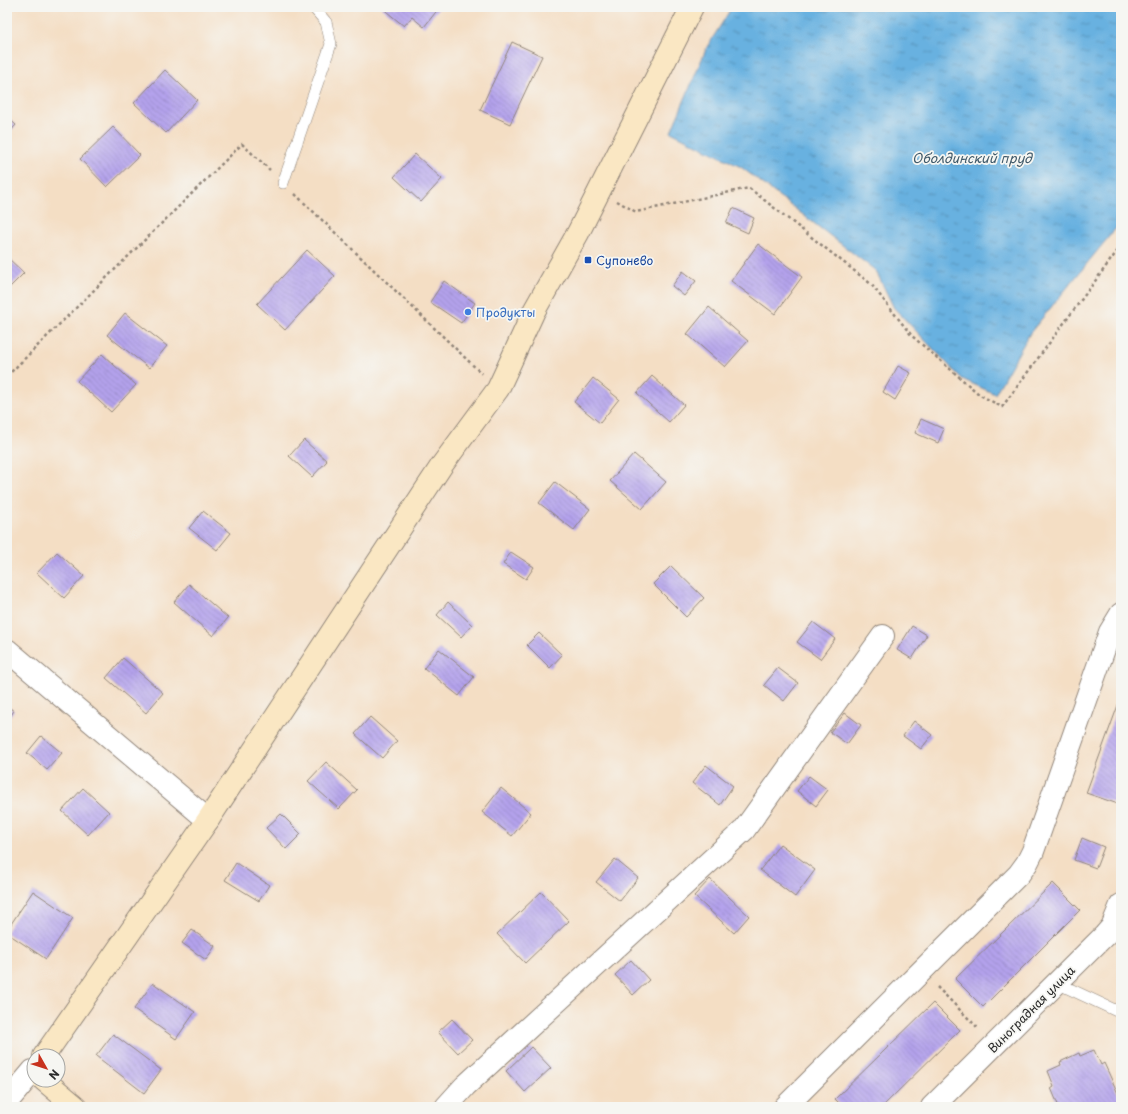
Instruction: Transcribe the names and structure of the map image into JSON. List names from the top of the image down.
{
  "streets": {
    "street": ["Виноградная улица"]
  },
  "water": ["Оболдинский пруд"],
  "places": {
    "transit": ["Супонево"],
    "other": ["Продукты"]
  },
  "north": "bottom right"
}
